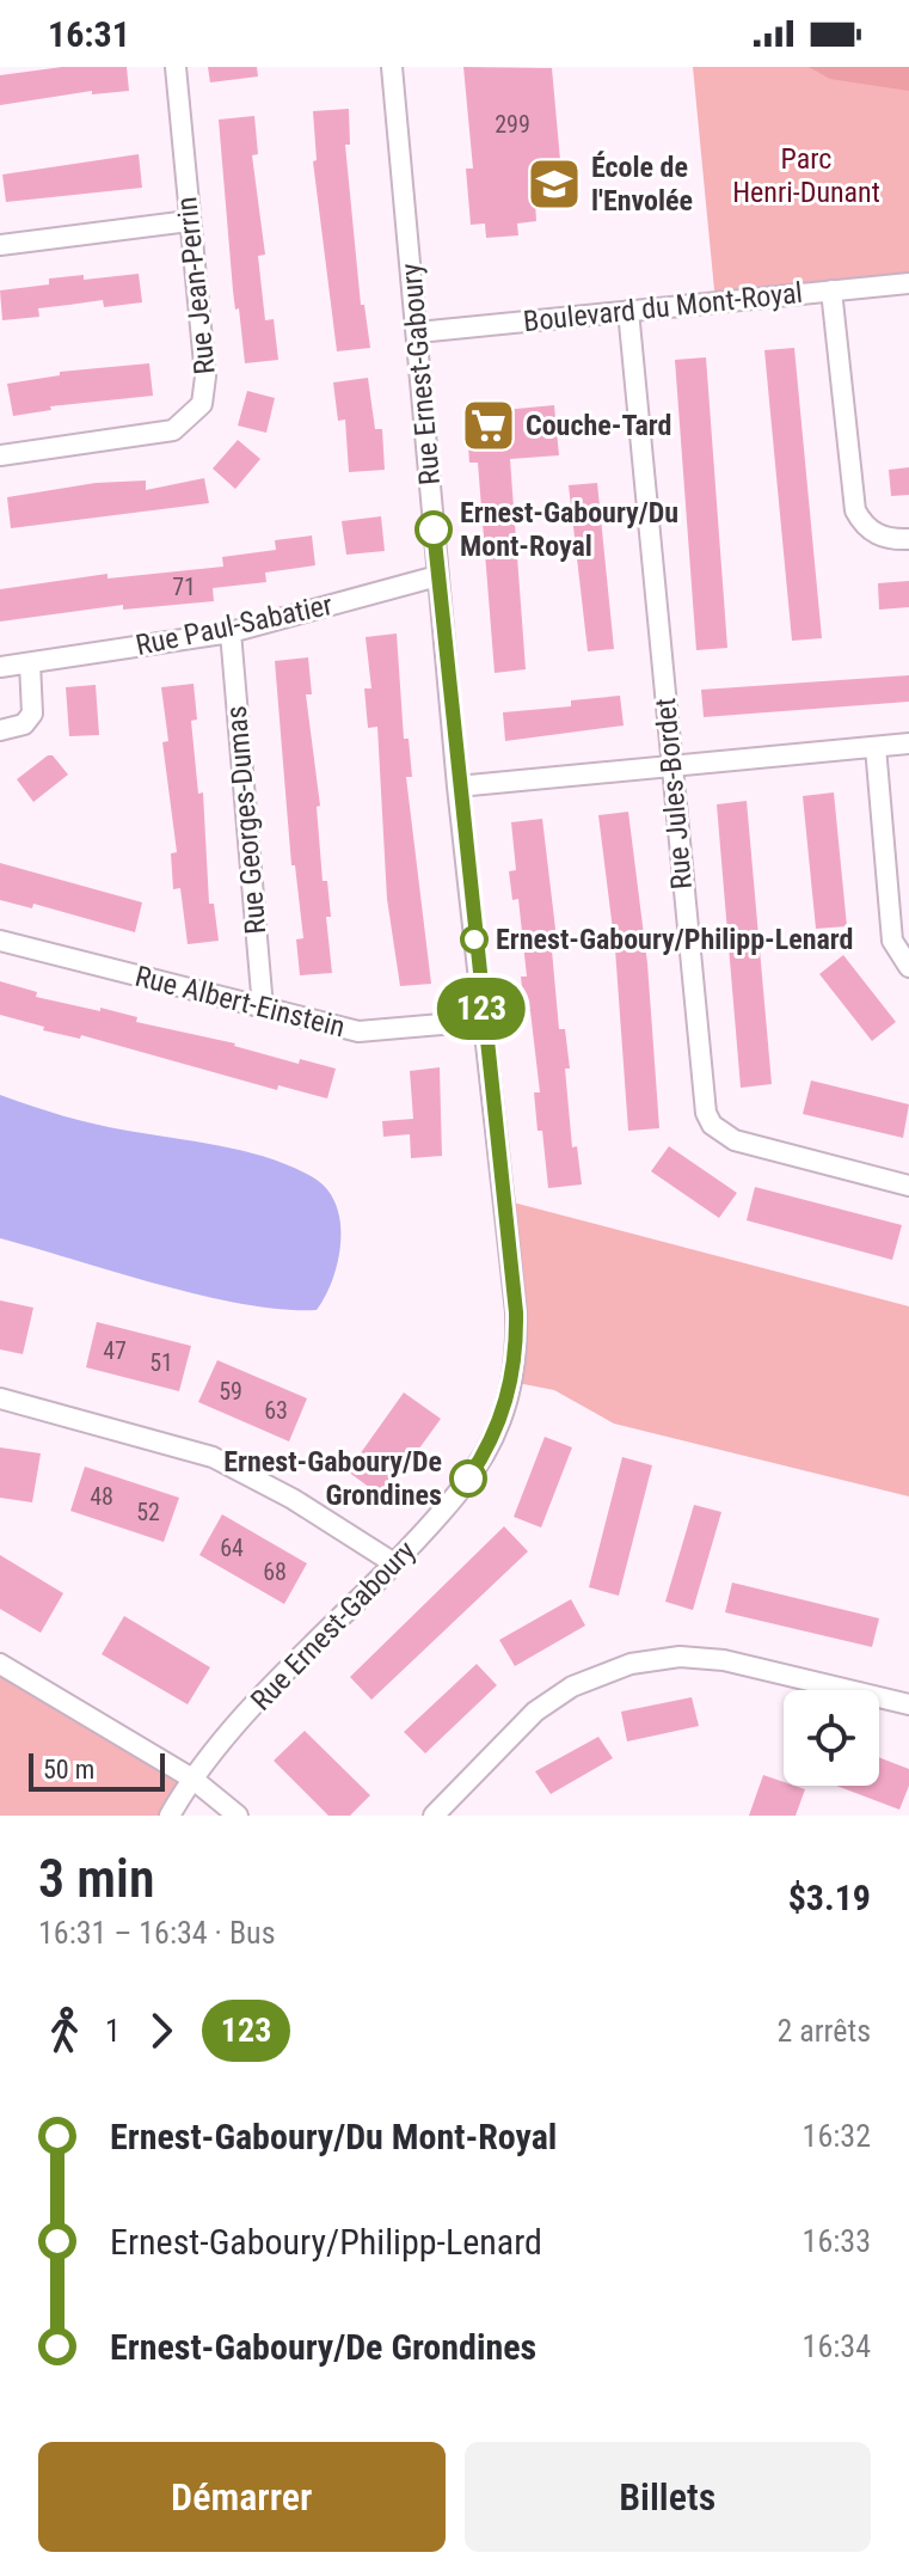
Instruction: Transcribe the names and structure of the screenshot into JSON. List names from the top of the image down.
{
  "streets": {
    "street": [
      "Rue Jean-Perrin",
      "Boulevard du Mont-Royal",
      "Rue Ernest-Gaboury",
      "Rue Paul-Sabatier",
      "Rue Jules-Bordet",
      "Rue Georges-Dumas",
      "Rue Albert-Einstein"
    ]
  },
  "crossings": [
    ["Boulevard du Mont-Royal", "Rue Ernest-Gaboury"],
    ["Boulevard du Mont-Royal", "Rue Jules-Bordet"],
    ["Rue Ernest-Gaboury", "Rue Paul-Sabatier"],
    ["Rue Ernest-Gaboury", "Rue Albert-Einstein"],
    ["Rue Paul-Sabatier", "Rue Georges-Dumas"],
    ["Rue Georges-Dumas", "Rue Albert-Einstein"]
  ],
  "parks": ["Parc Henri-Dunant"],
  "places": {
    "school or university": ["École de l'Envolée"],
    "supermarket": ["Couche-Tard"],
    "other": ["Ernest-Gaboury/Du Mont-Royal", "Ernest-Gaboury/Philipp-Lenard", "Ernest-Gaboury/De Grondines"]
  },
  "lines": ["bus line 123"],
  "house_numbers": [
    "299",
    "71",
    "47",
    "51",
    "59",
    "63",
    "48",
    "52",
    "64",
    "68"
  ],
  "scale_bar": "50 m",
  "page": {
    "status": "16:31",
    "on_map": "123",
    "scale": "50 m",
    "heading": ["3 min", "16:31 – 16:34 · Bus", "$3.19"],
    "legs": ["1", "123", "2 arrêts"],
    "list": [
      {
        "name": "Ernest-Gaboury/Du Mont-Royal",
        "value": "16:32"
      },
      {
        "name": "Ernest-Gaboury/Philipp-Lenard",
        "value": "16:33"
      },
      {
        "name": "Ernest-Gaboury/De Grondines",
        "value": "16:34"
      }
    ],
    "buttons": ["Démarrer", "Billets"]
  }
}
